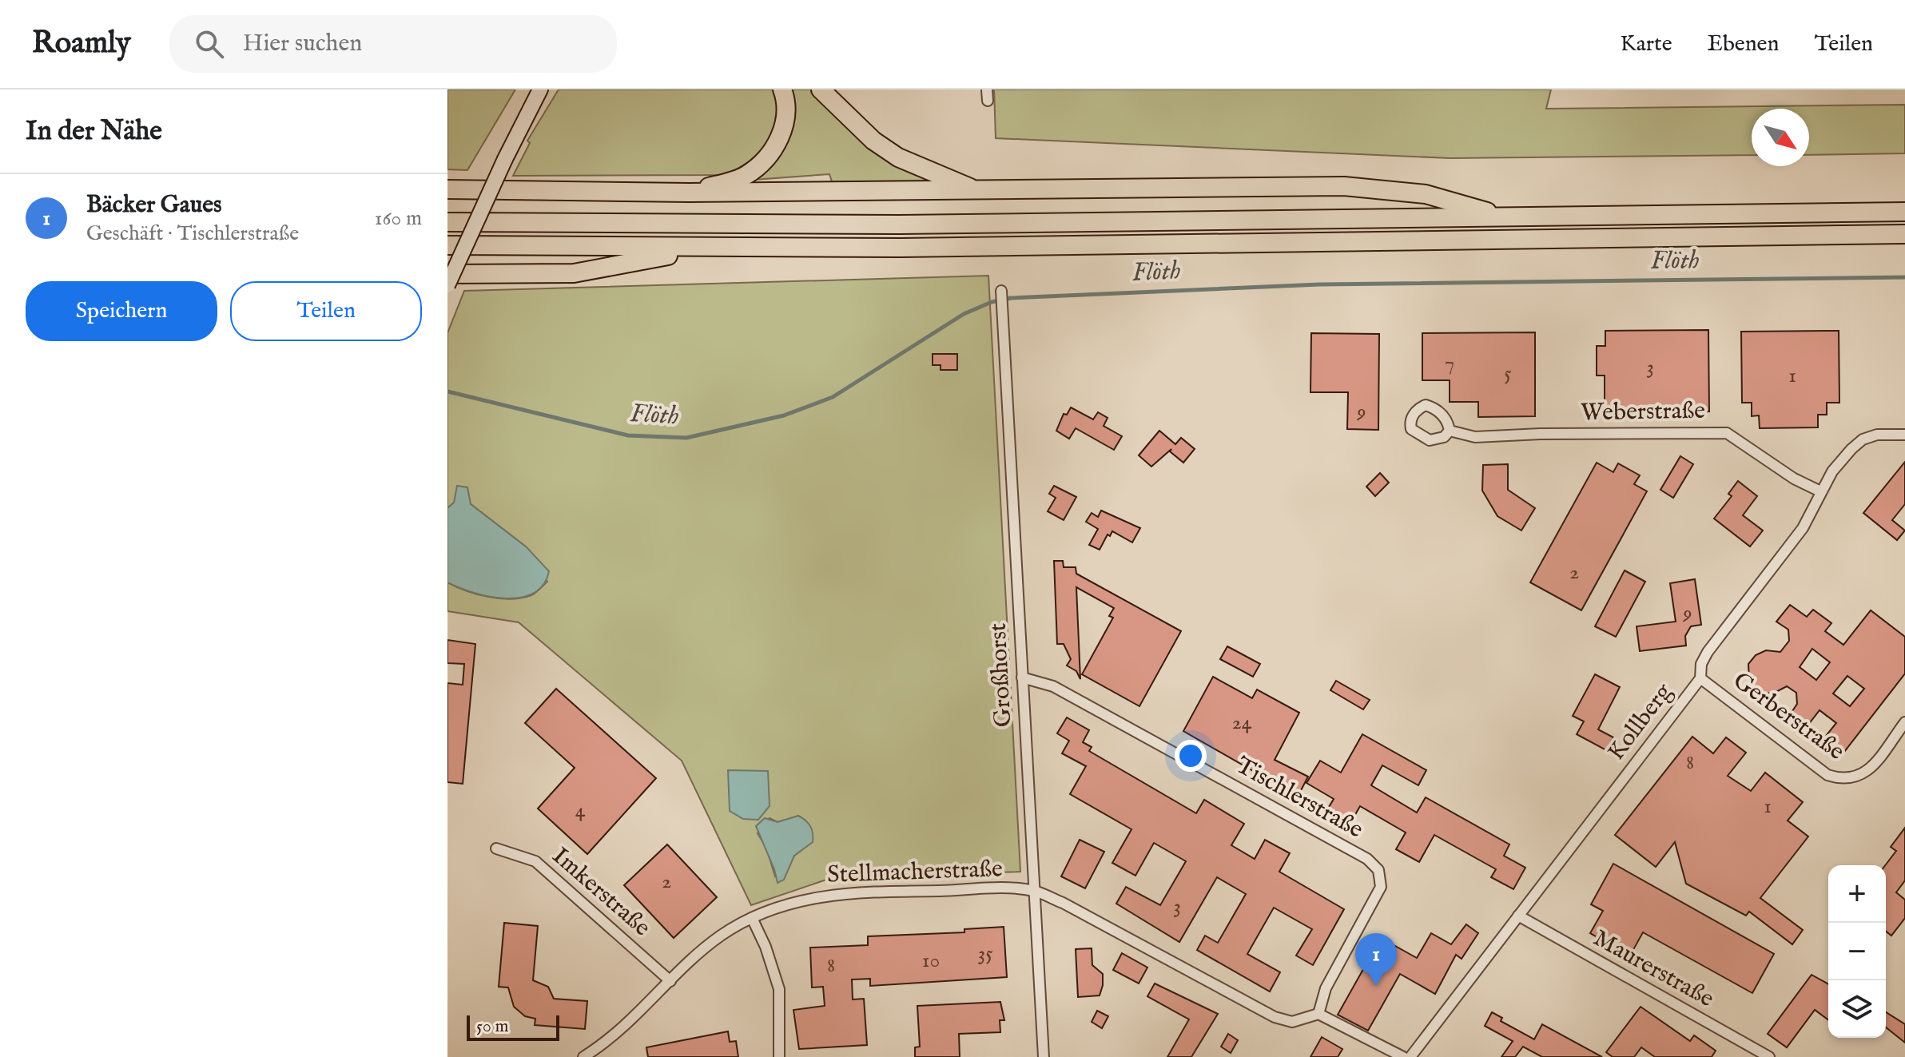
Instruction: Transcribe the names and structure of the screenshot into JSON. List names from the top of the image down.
{
  "streets": {
    "street": [
      "Weberstraße",
      "Großhorst",
      "Gerberstraße",
      "Kollberg",
      "Tischlerstraße",
      "Stellmacherstraße",
      "Imkerstraße",
      "Maurerstraße"
    ]
  },
  "crossings": [
    ["Weberstraße", "Kollberg"],
    ["Großhorst", "Tischlerstraße"],
    ["Großhorst", "Stellmacherstraße"],
    ["Gerberstraße", "Kollberg"],
    ["Kollberg", "Maurerstraße"],
    ["Stellmacherstraße", "Imkerstraße"]
  ],
  "water": ["Flöth"],
  "house_numbers": [
    "7",
    "3",
    "5",
    "1",
    "9",
    "2",
    "9",
    "24",
    "8",
    "1",
    "4",
    "2",
    "3",
    "35",
    "10",
    "8"
  ],
  "scale_bar": "50 m",
  "north": "bottom right",
  "page": {
    "header": "Roamly",
    "search": "Hier suchen",
    "nav": ["Karte", "Ebenen", "Teilen"],
    "heading": "In der Nähe",
    "list": [
      {
        "mark": "1",
        "name": "Bäcker Gaues",
        "note": "Geschäft · Tischlerstraße",
        "value": "160 m"
      }
    ],
    "buttons": ["Speichern", "Teilen"],
    "map_buttons": ["+", "−"],
    "pins": "1",
    "scale": "50 m"
  }
}
